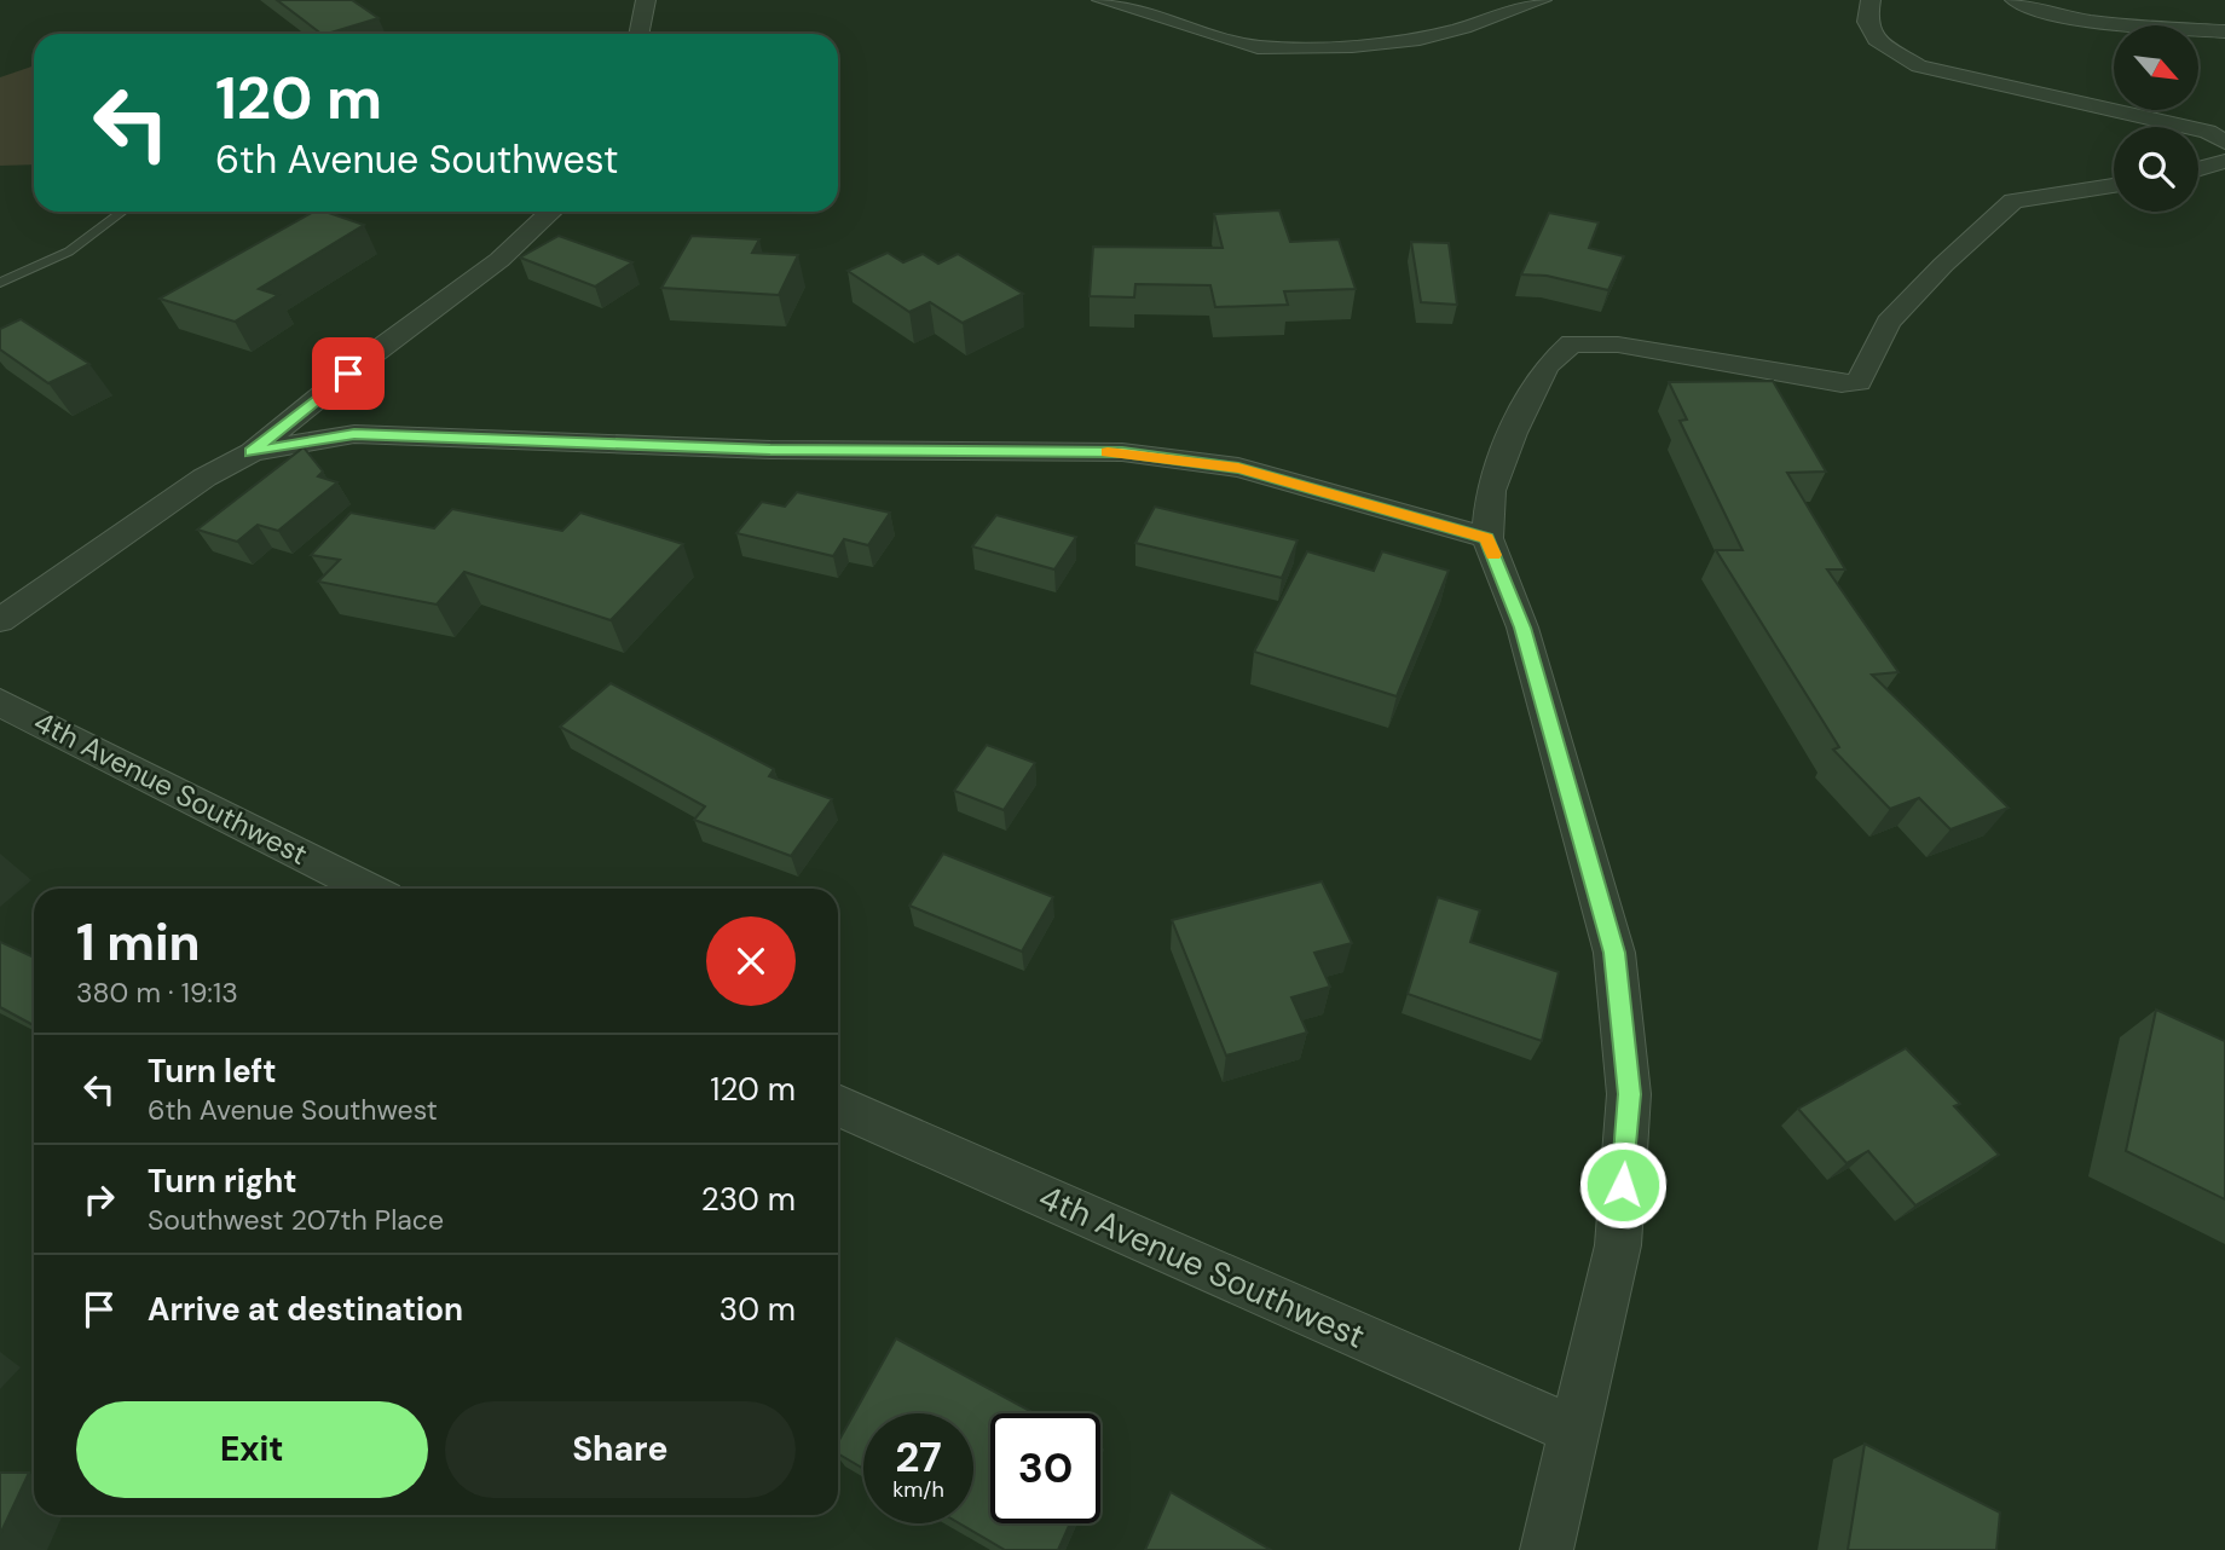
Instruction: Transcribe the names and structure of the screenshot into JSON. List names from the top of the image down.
{
  "streets": {
    "street": ["4th Avenue Southwest"]
  },
  "north": "bottom right",
  "page": {
    "turn": ["120 m", "6th Avenue Southwest"],
    "heading": ["1 min", "380 m · 19:13"],
    "list": [
      {
        "name": "Turn left",
        "note": "6th Avenue Southwest",
        "value": "120 m"
      },
      {
        "name": "Turn right",
        "note": "Southwest 207th Place",
        "value": "230 m"
      },
      {
        "name": "Arrive at destination",
        "value": "30 m"
      }
    ],
    "buttons": ["Exit", "Share"],
    "speed": "27 km/h",
    "limit": "30"
  }
}
